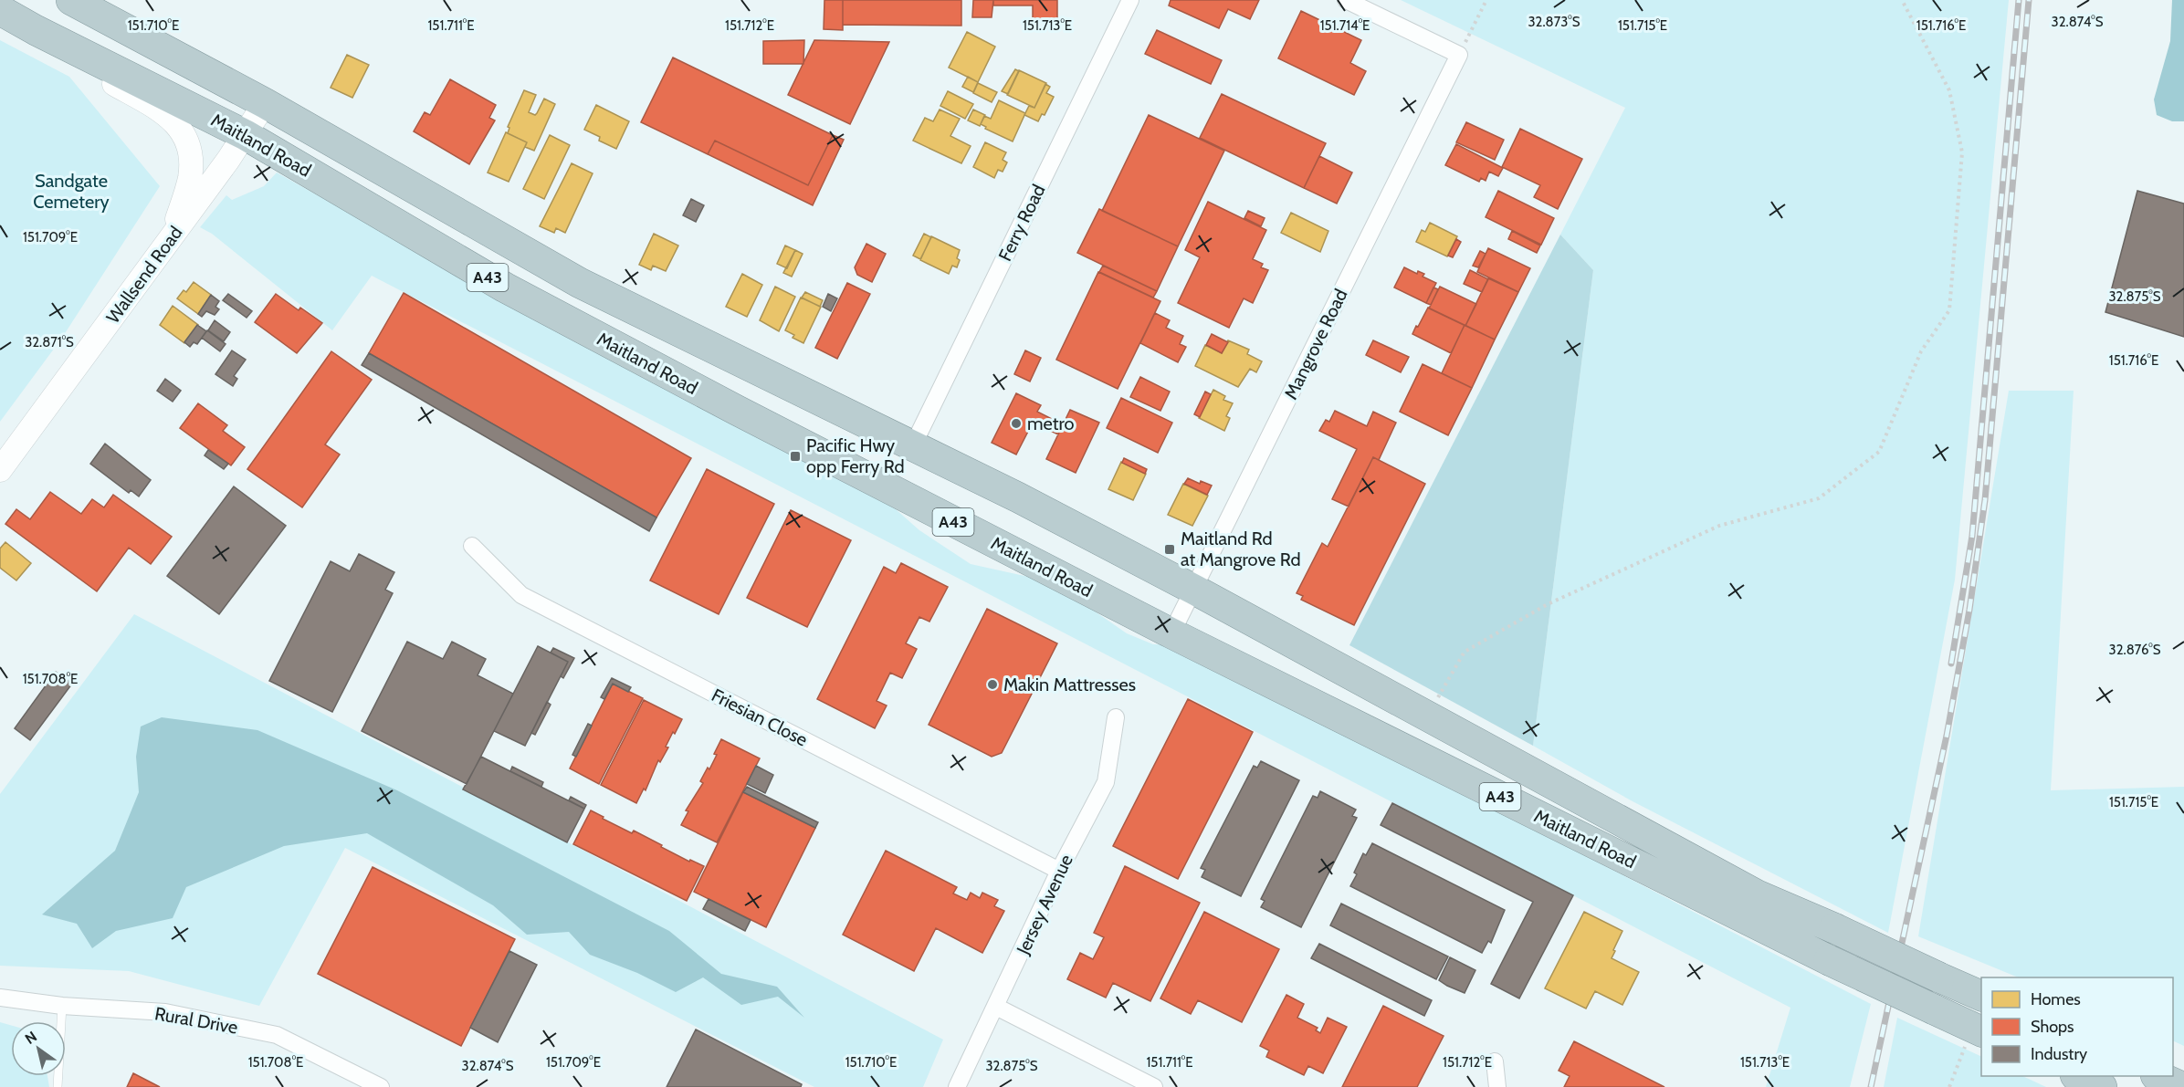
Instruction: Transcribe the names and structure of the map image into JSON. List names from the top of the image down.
{
  "streets": {
    "highway": ["Maitland Road", "A43"],
    "main road": ["Wallsend Road"],
    "street": [
      "Ferry Road",
      "Mangrove Road",
      "Friesian Close",
      "Jersey Avenue",
      "Rural Drive"
    ]
  },
  "crossings": [
    ["Maitland Road", "Ferry Road"],
    ["Maitland Road", "Wallsend Road"],
    ["Maitland Road", "Mangrove Road"],
    ["Friesian Close", "Jersey Avenue"]
  ],
  "parks": ["Sandgate Cemetery"],
  "places": {
    "other": ["metro", "Makin Mattresses"],
    "transit": ["Pacific Hwy opp Ferry Rd", "Maitland Rd at Mangrove Rd"]
  },
  "legend": ["Homes", "Shops", "Industry"],
  "north": "top left",
  "coordinates": [
    "32.873°S",
    "32.874°S",
    "151.710°E",
    "151.711°E",
    "151.712°E",
    "151.713°E",
    "151.714°E",
    "151.715°E",
    "151.716°E",
    "151.709°E",
    "32.875°S",
    "32.871°S",
    "32.876°S",
    "151.708°E"
  ]
}
